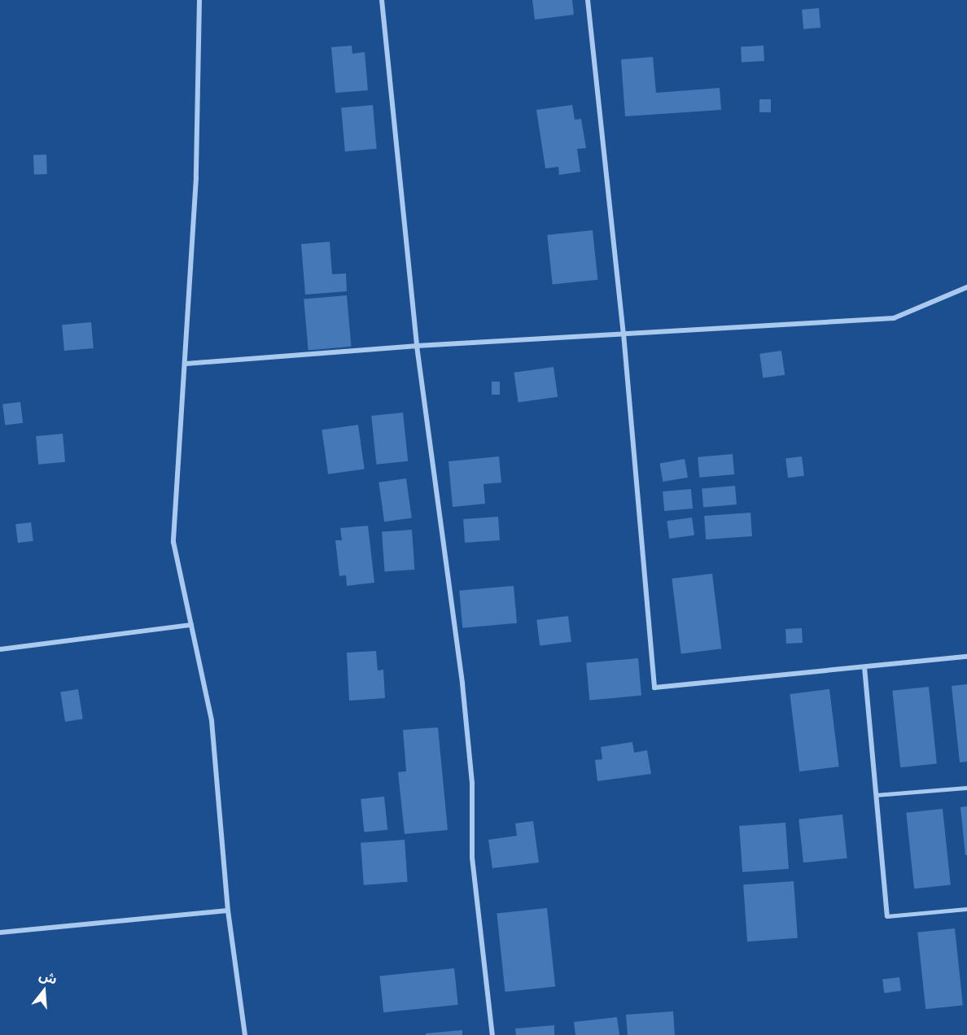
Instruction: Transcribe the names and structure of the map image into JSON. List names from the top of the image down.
{
  "north": "top"
}
